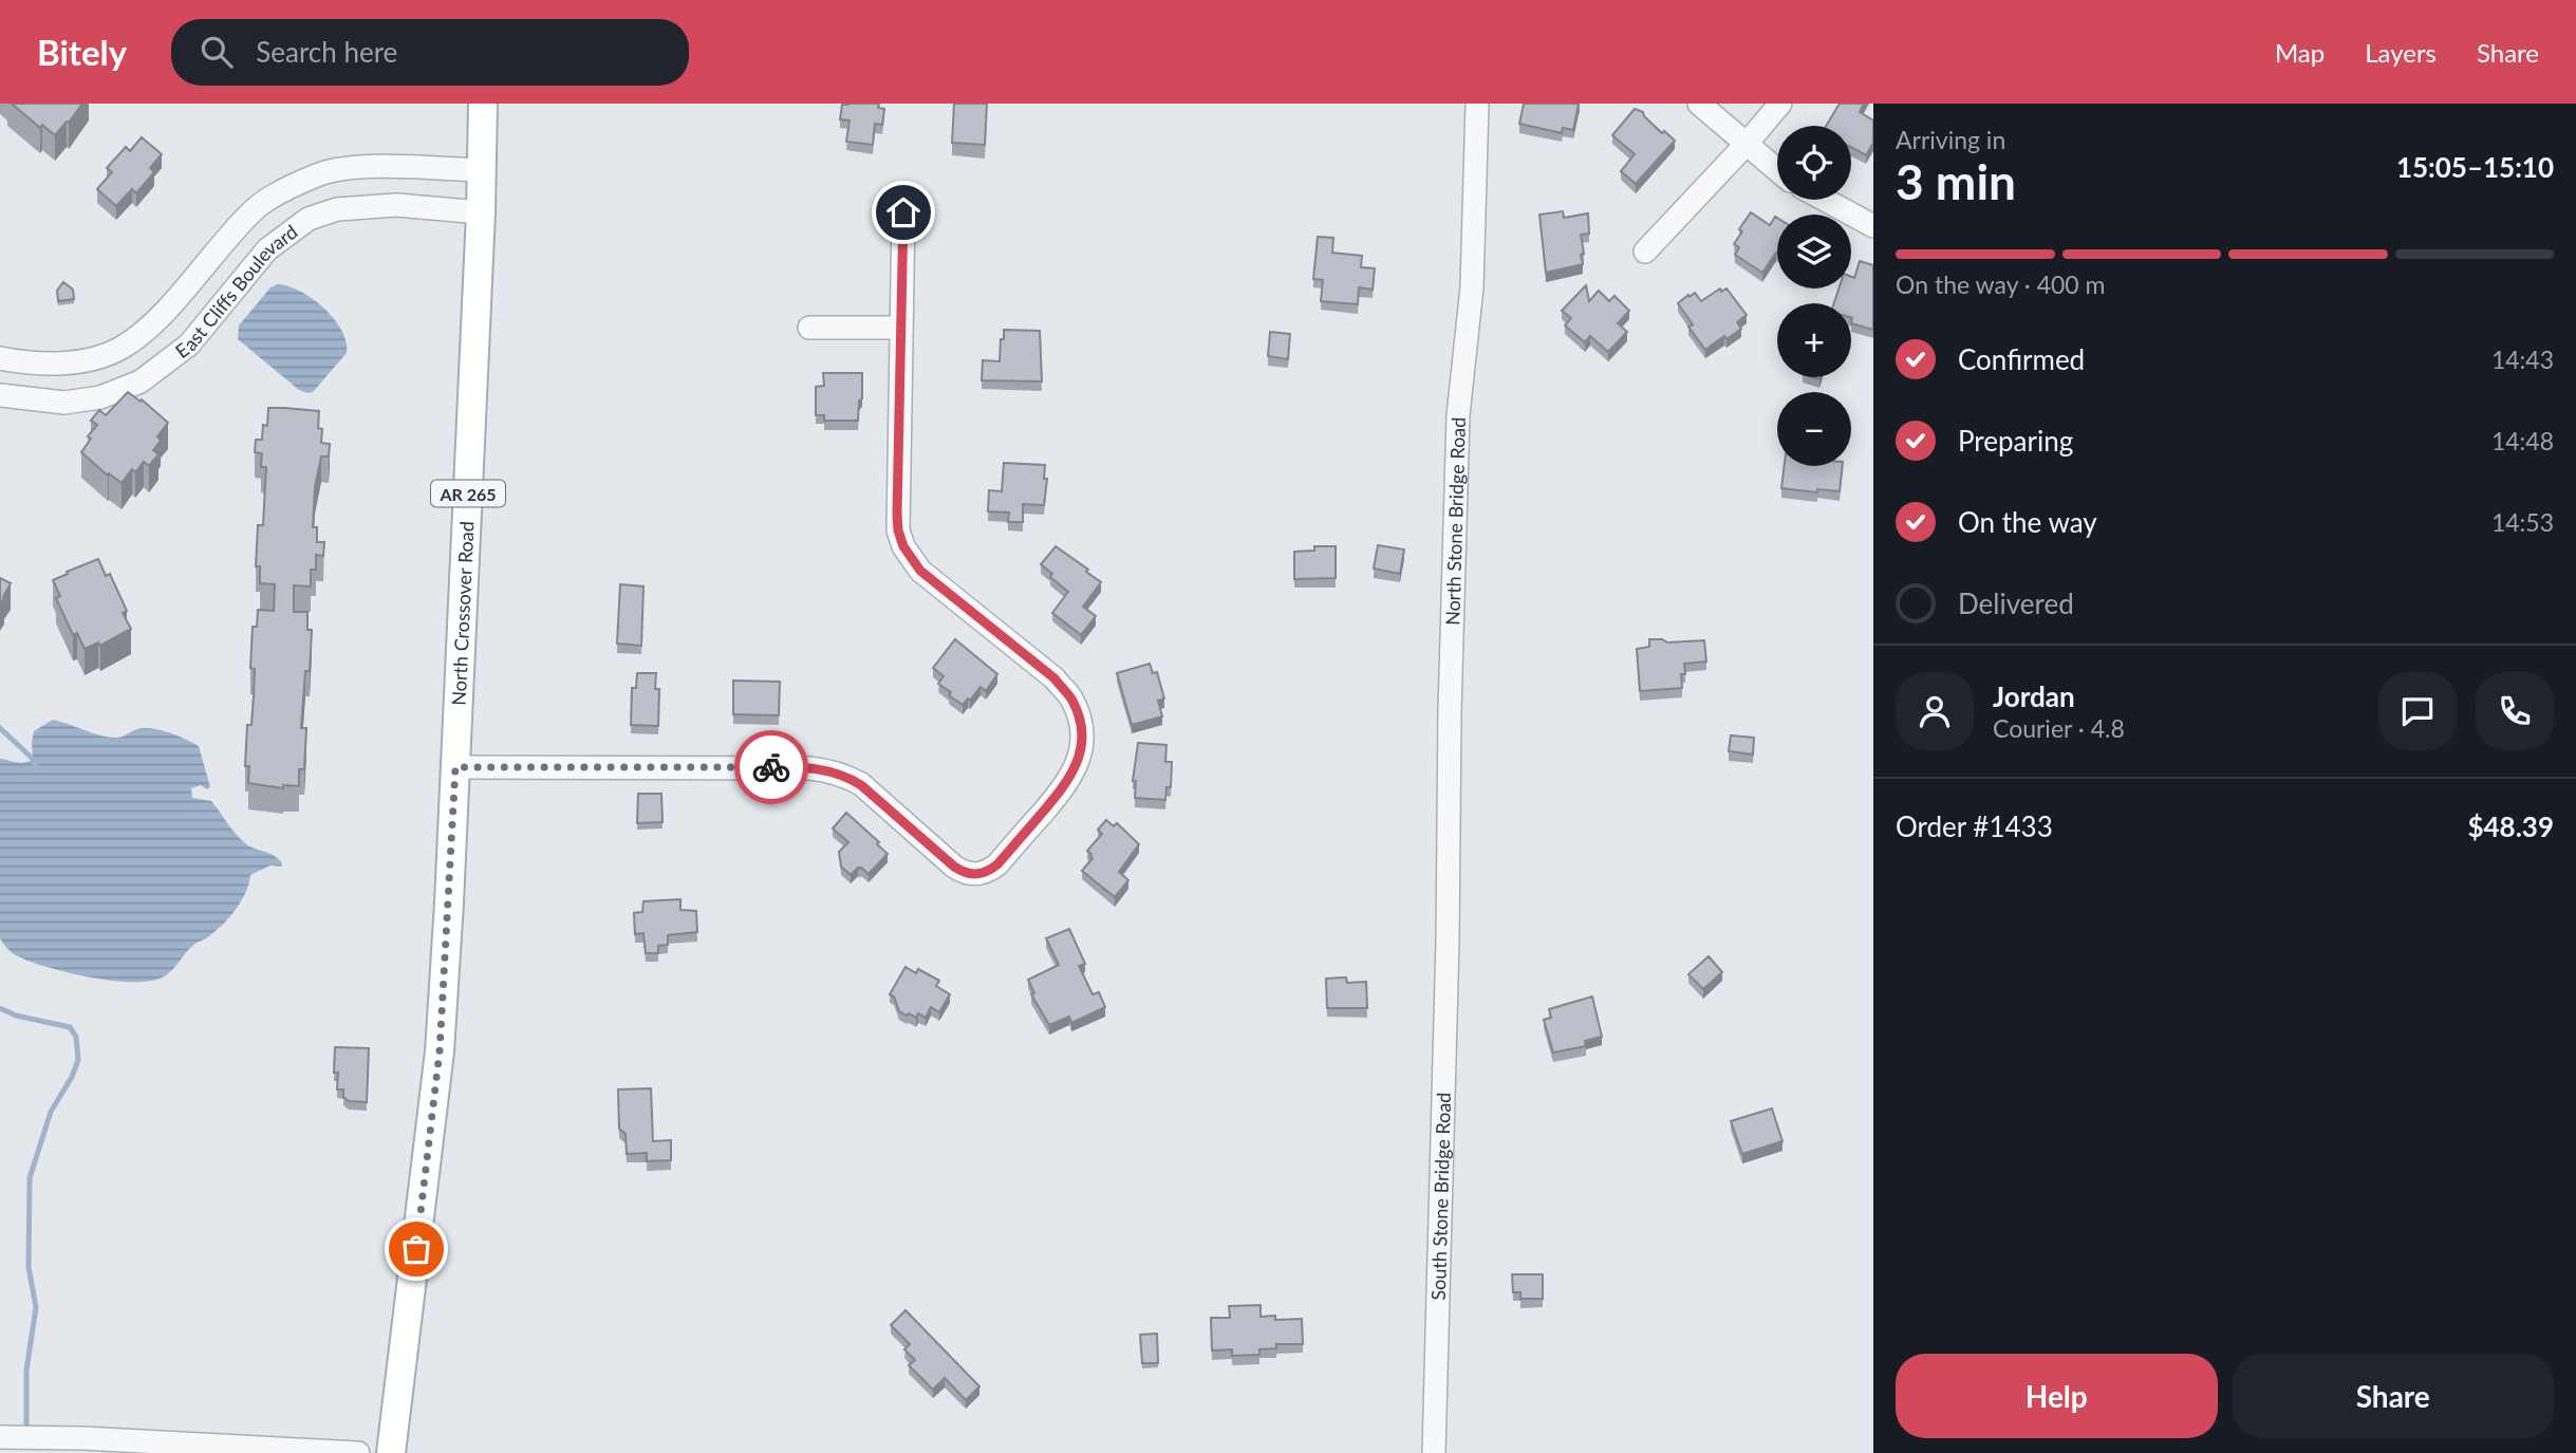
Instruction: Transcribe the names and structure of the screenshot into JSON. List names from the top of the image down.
{
  "streets": {
    "main road": ["AR 265", "North Crossover Road"],
    "street": ["East Cliffs Boulevard", "North Stone Bridge Road", "South Stone Bridge Road"]
  },
  "crossings": [
    ["East Cliffs Boulevard", "North Crossover Road"],
    ["North Stone Bridge Road", "South Stone Bridge Road"]
  ],
  "page": {
    "header": "Bitely",
    "search": "Search here",
    "nav": ["Map", "Layers", "Share"],
    "heading": ["3 min", "Arriving in", "15:05–15:10"],
    "panel": [
      "Jordan",
      "Courier · 4.8",
      "Order #1433",
      "$48.39"
    ],
    "map_buttons": ["+", "−"],
    "bar": "On the way · 400 m",
    "list": [
      ["Confirmed", "14:43"],
      ["Preparing", "14:48"],
      ["On the way", "14:53"],
      "Delivered"
    ],
    "buttons": ["Help", "Share"]
  }
}
